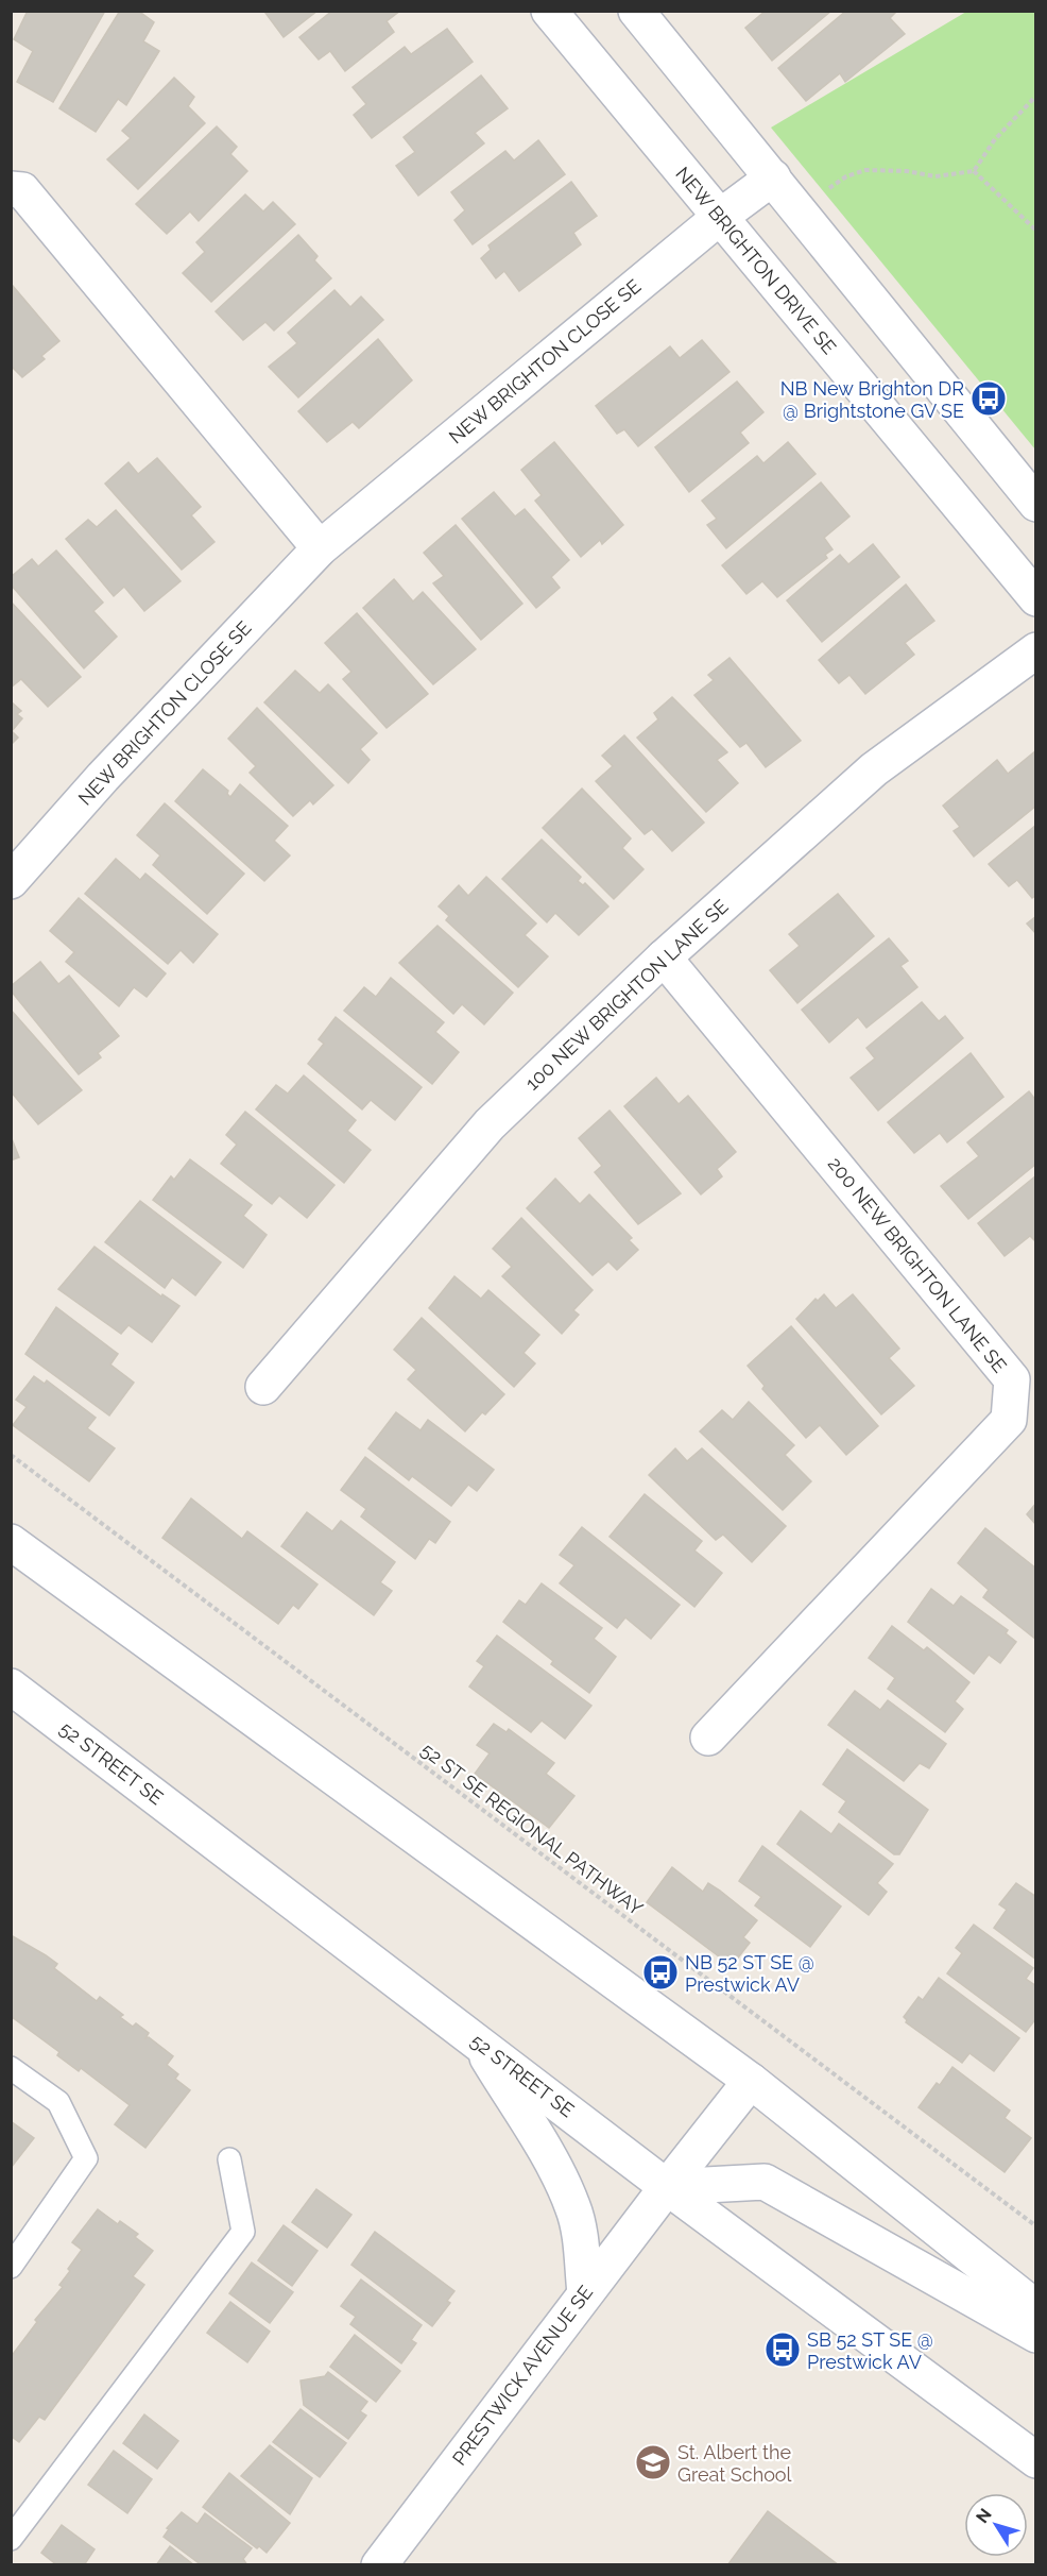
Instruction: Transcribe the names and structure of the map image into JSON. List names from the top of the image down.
{
  "streets": {
    "street": [
      "NEW BRIGHTON DRIVE SE",
      "NEW BRIGHTON CLOSE SE",
      "100 NEW BRIGHTON LANE SE",
      "200 NEW BRIGHTON LANE SE",
      "52 STREET SE",
      "PRESTWICK AVENUE SE"
    ],
    "path": ["52 ST SE REGIONAL PATHWAY"]
  },
  "crossings": [
    ["NEW BRIGHTON DRIVE SE", "NEW BRIGHTON CLOSE SE"],
    ["100 NEW BRIGHTON LANE SE", "200 NEW BRIGHTON LANE SE"],
    ["52 STREET SE", "PRESTWICK AVENUE SE"]
  ],
  "places": {
    "bus stop": ["NB New Brighton DR @ Brightstone GV SE", "NB 52 ST SE @ Prestwick AV", "SB 52 ST SE @ Prestwick AV"],
    "school or university": ["St. Albert the Great School"]
  },
  "north": "top left"
}
